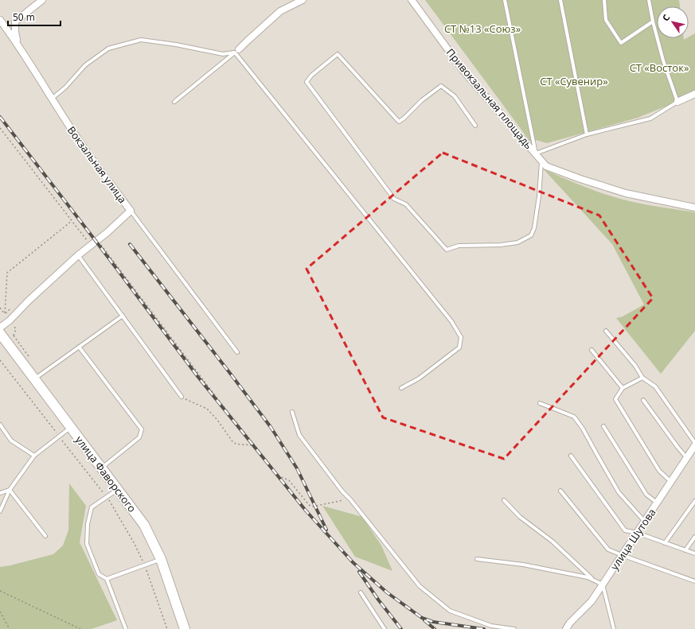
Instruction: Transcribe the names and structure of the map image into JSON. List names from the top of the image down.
{
  "streets": {
    "street": [
      "Привокзальная площадь",
      "Вокзальная улица",
      "улица Фаворского",
      "улица Шутова"
    ]
  },
  "parks": ["СТ №13 «Союз»", "СТ «Восток»", "СТ «Сувенир»"],
  "scale_bar": "50 m",
  "north": "top left"
}
